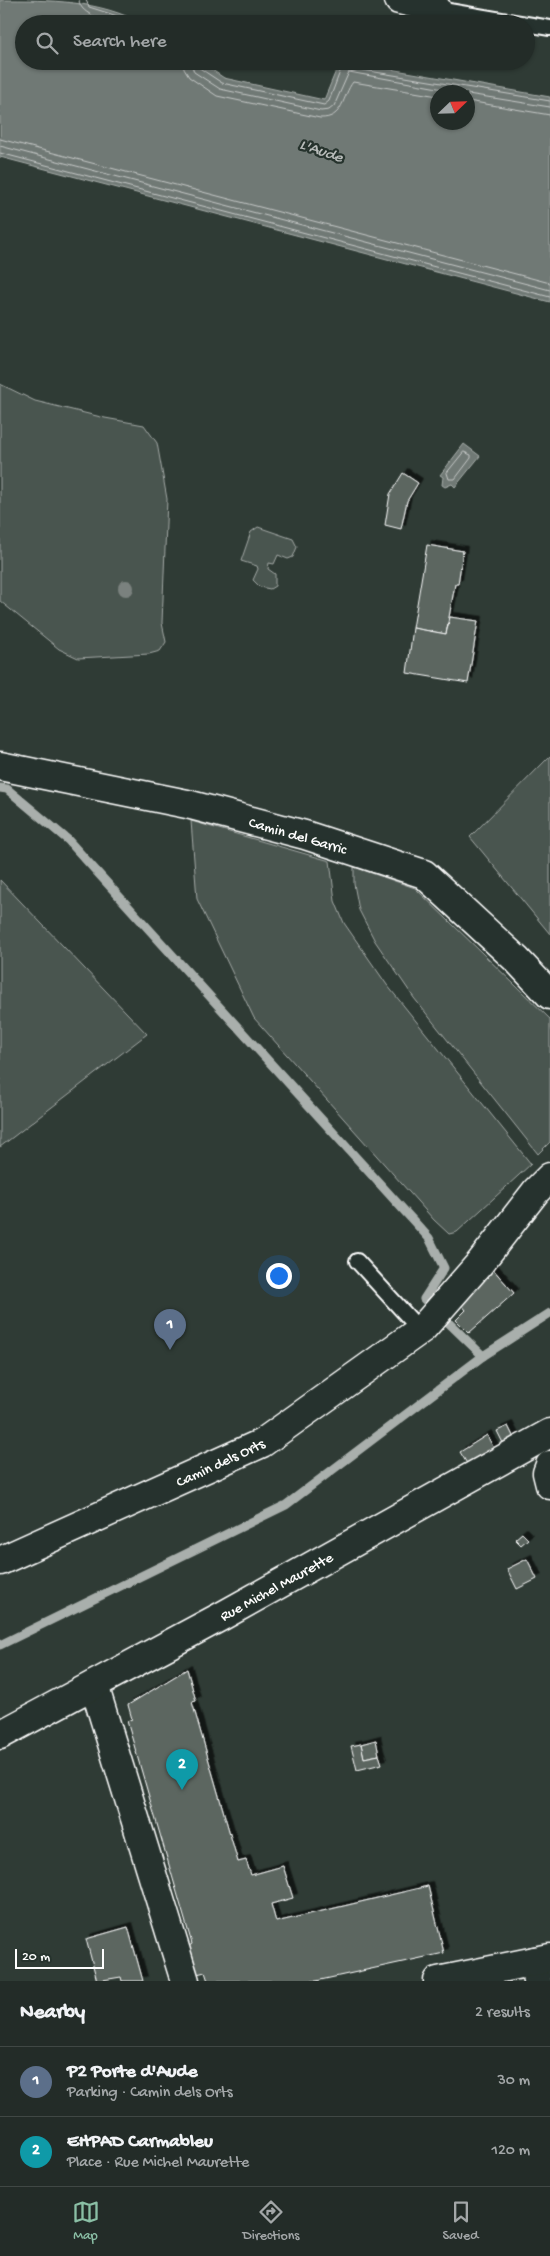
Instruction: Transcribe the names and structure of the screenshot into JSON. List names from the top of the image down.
{
  "streets": {
    "street": ["Camin del Garric", "Camin dels Orts", "Rue Michel Maurette"]
  },
  "water": ["L'Aude"],
  "scale_bar": "20 m",
  "north": "top right",
  "page": {
    "search": "Search here",
    "pins": ["1", "2"],
    "scale": "20 m",
    "heading": ["Nearby", "2 results"],
    "list": [
      {
        "mark": "1",
        "name": "P2 Porte d'Aude",
        "note": "Parking · Camin dels Orts",
        "value": "30 m"
      },
      {
        "mark": "2",
        "name": "EHPAD Carmableu",
        "note": "Place · Rue Michel Maurette",
        "value": "120 m"
      }
    ],
    "nav": ["Map", "Directions", "Saved"]
  }
}
